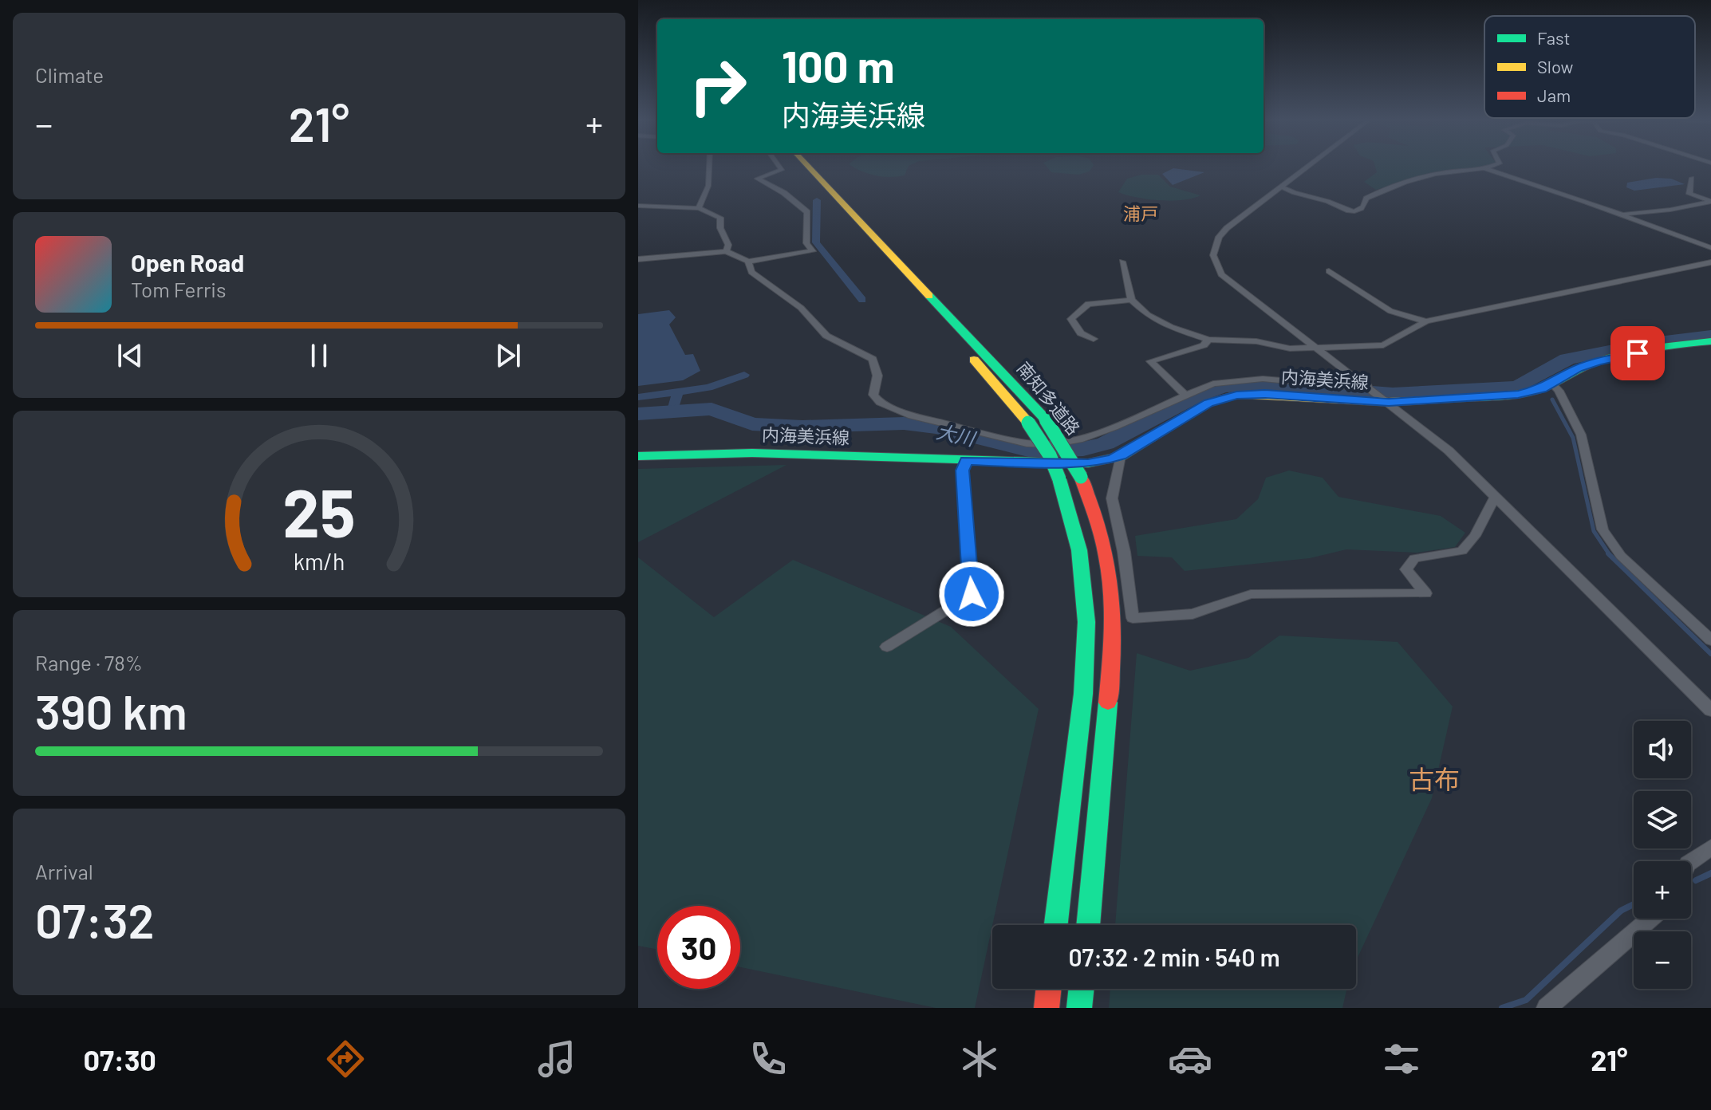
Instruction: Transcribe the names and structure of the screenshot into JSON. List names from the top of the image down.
{
  "streets": {
    "main road": ["内海美浜線", "南知多道路"]
  },
  "districts": ["浦戸", "古布"],
  "water": ["大川"],
  "legend": ["Fast", "Slow", "Jam"],
  "page": {
    "tile": [
      "Climate",
      ["Range · 78%", "390 km"],
      ["Arrival", "07:32"]
    ],
    "turn": ["100 m", "内海美浜線"],
    "heat": ["−", "21°", "+"],
    "song": ["Open Road", "Tom Ferris"],
    "map_buttons": ["+", "−"],
    "limit": "30",
    "trip": "07:32 · 2 min · 540 m",
    "tabs": ["07:30", "21°"],
    "gauge": ["25", "km/h"]
  }
}
